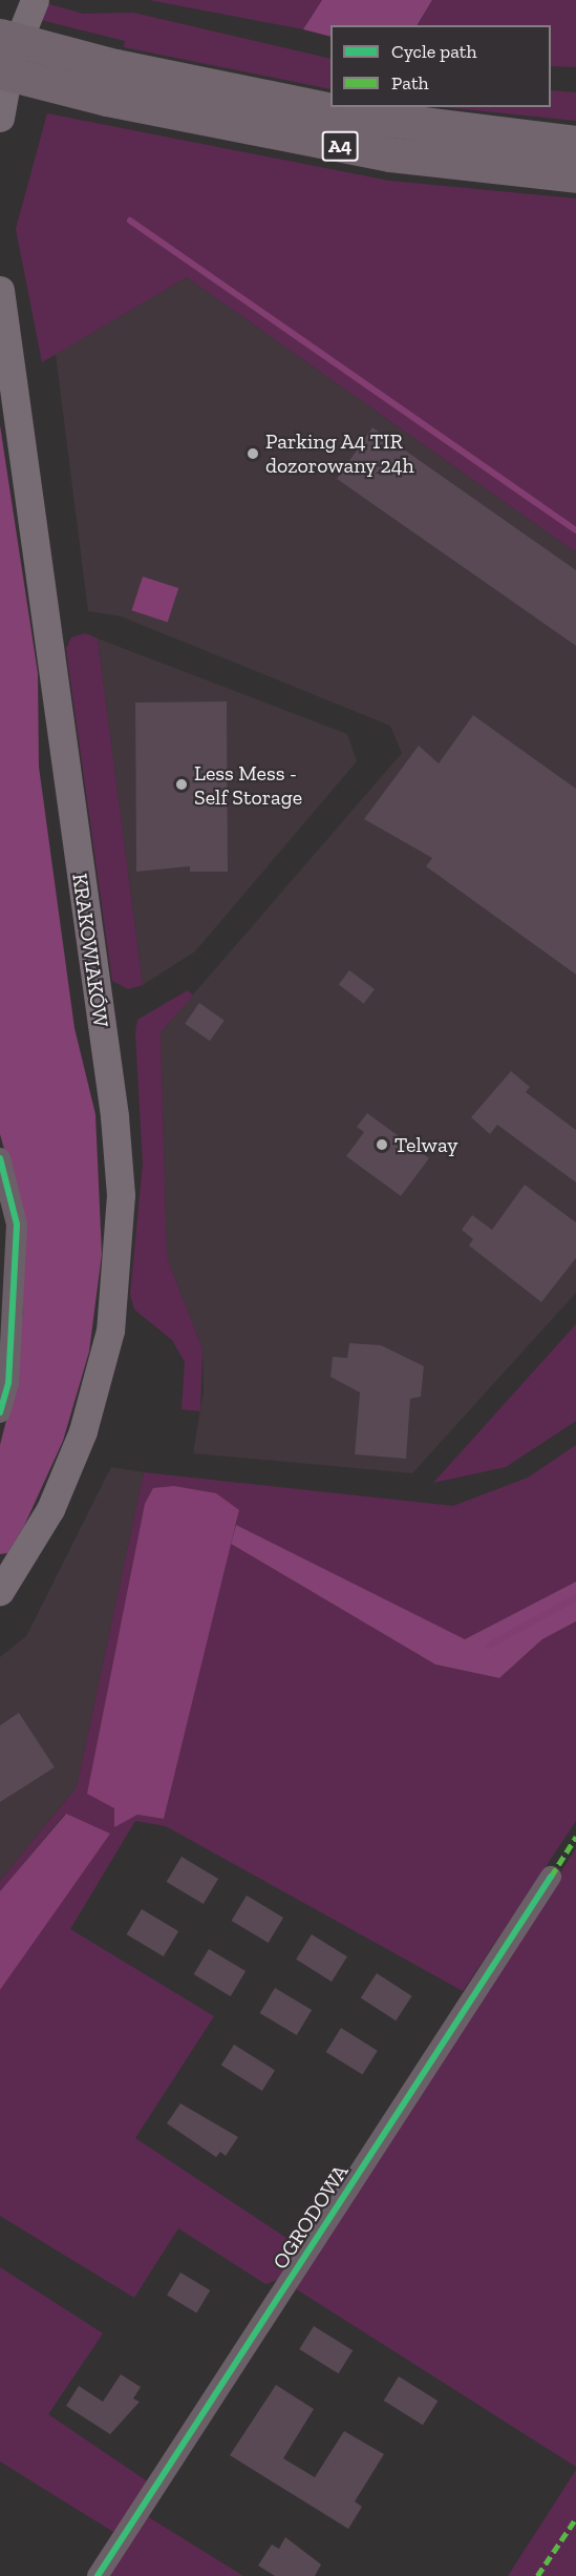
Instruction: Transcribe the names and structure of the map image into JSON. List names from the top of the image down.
{
  "streets": {
    "highway": ["A4"],
    "main road": ["KRAKOWIAKÓW"],
    "street": ["OGRODOWA"]
  },
  "places": ["Parking A4 TIR dozorowany 24h", "Less Mess - Self Storage", "Telway"],
  "legend": ["Cycle path", "Path"]
}
